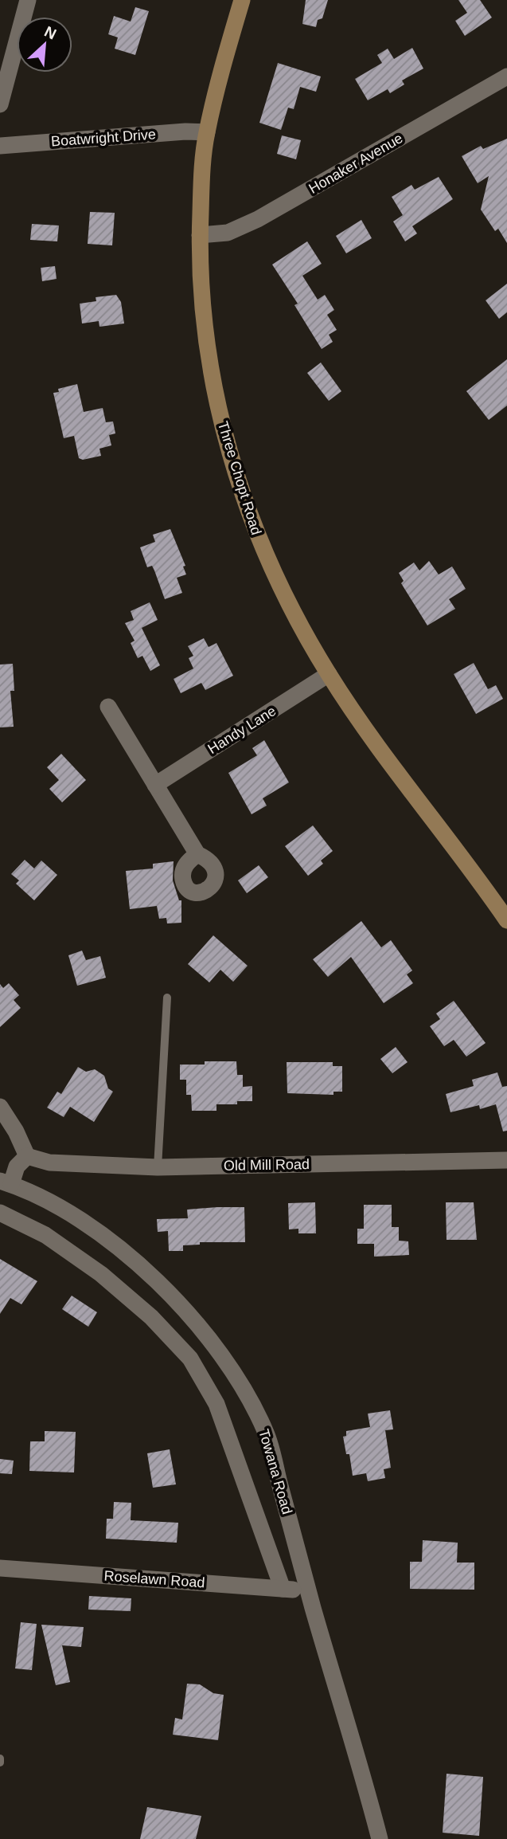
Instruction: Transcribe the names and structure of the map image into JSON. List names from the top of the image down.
{
  "streets": {
    "main road": ["Three Chopt Road"],
    "street": [
      "Boatwright Drive",
      "Honaker Avenue",
      "Handy Lane",
      "Old Mill Road",
      "Towana Road",
      "Roselawn Road"
    ]
  },
  "crossings": [
    ["Boatwright Drive", "Three Chopt Road"],
    ["Honaker Avenue", "Three Chopt Road"],
    ["Three Chopt Road", "Handy Lane"],
    ["Towana Road", "Roselawn Road"]
  ],
  "north": "top right"
}
